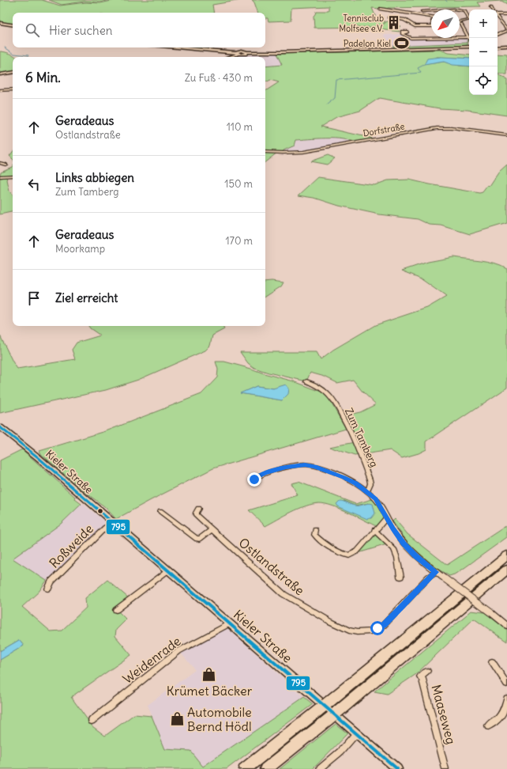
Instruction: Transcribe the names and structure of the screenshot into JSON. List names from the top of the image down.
{
  "streets": {
    "street": [
      "Dorfstraße",
      "Zum Tamberg",
      "Kieler Straße",
      "Roßweide",
      "Ostlandstraße",
      "Weidenrade",
      "Maaseweg"
    ]
  },
  "crossings": [
    ["Kieler Straße", "Roßweide"],
    ["Kieler Straße", "Weidenrade"]
  ],
  "places": {
    "building": ["Tennisclub Molfsee e.V."],
    "sports": ["Padelon Kiel"],
    "shop": ["Krümet Bäcker", "Automobile Bernd Hödl"]
  },
  "lines": ["transit line 795"],
  "north": "bottom left",
  "page": {
    "map_buttons": ["+", "−"],
    "search": "Hier suchen",
    "heading": ["6 Min.", "Zu Fuß · 430 m"],
    "list": [
      ["Geradeaus", "Ostlandstraße", "110 m"],
      ["Links abbiegen", "Zum Tamberg", "150 m"],
      ["Geradeaus", "Moorkamp", "170 m"],
      "Ziel erreicht"
    ]
  }
}
